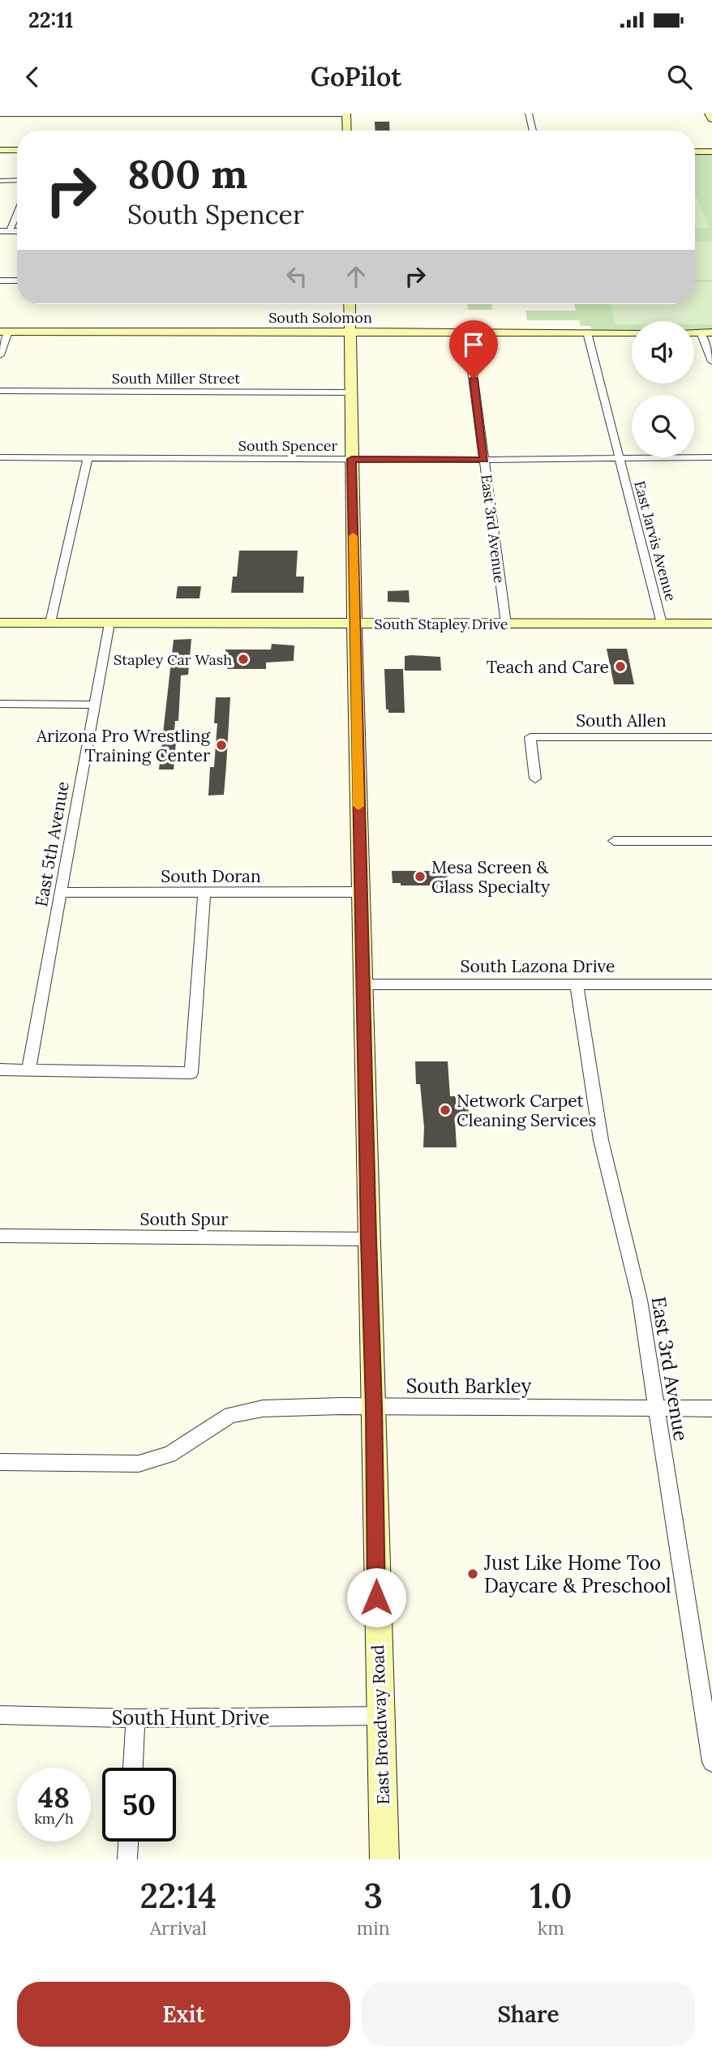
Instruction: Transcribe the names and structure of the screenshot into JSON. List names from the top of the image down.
{
  "streets": {
    "main road": ["South Solomon", "South Stapley Drive", "East Broadway Road"],
    "street": [
      "South Miller Street",
      "South Spencer",
      "East 3rd Avenue",
      "East Jarvis Avenue",
      "South Allen",
      "East 5th Avenue",
      "South Doran",
      "South Lazona Drive",
      "South Spur",
      "South Barkley",
      "South Hunt Drive"
    ]
  },
  "crossings": [
    ["South Solomon", "East 3rd Avenue"],
    ["South Solomon", "East Jarvis Avenue"],
    ["South Solomon", "East Broadway Road"],
    ["South Miller Street", "East Broadway Road"],
    ["South Spencer", "East 3rd Avenue"],
    ["South Spencer", "East Jarvis Avenue"],
    ["South Spencer", "East Broadway Road"],
    ["East 3rd Avenue", "South Stapley Drive"],
    ["East 3rd Avenue", "South Lazona Drive"],
    ["East 3rd Avenue", "South Barkley"],
    ["East Jarvis Avenue", "South Stapley Drive"],
    ["South Stapley Drive", "East 5th Avenue"],
    ["South Stapley Drive", "East Broadway Road"],
    ["East 5th Avenue", "South Doran"],
    ["South Doran", "East Broadway Road"],
    ["South Lazona Drive", "East Broadway Road"],
    ["South Spur", "East Broadway Road"],
    ["South Barkley", "East Broadway Road"],
    ["South Hunt Drive", "East Broadway Road"]
  ],
  "places": [
    "Stapley Car Wash",
    "Teach and Care",
    "Arizona Pro Wrestling Training Center",
    "Mesa Screen & Glass Specialty",
    "Network Carpet Cleaning Services",
    "Just Like Home Too Daycare & Preschool"
  ],
  "page": {
    "status": "22:11",
    "header": "GoPilot",
    "turn": ["800 m", "South Spencer"],
    "speed": "48 km/h",
    "limit": "50",
    "eta": [
      "22:14",
      "Arrival",
      "3",
      "min",
      "1.0",
      "km"
    ],
    "buttons": ["Exit", "Share"]
  }
}
